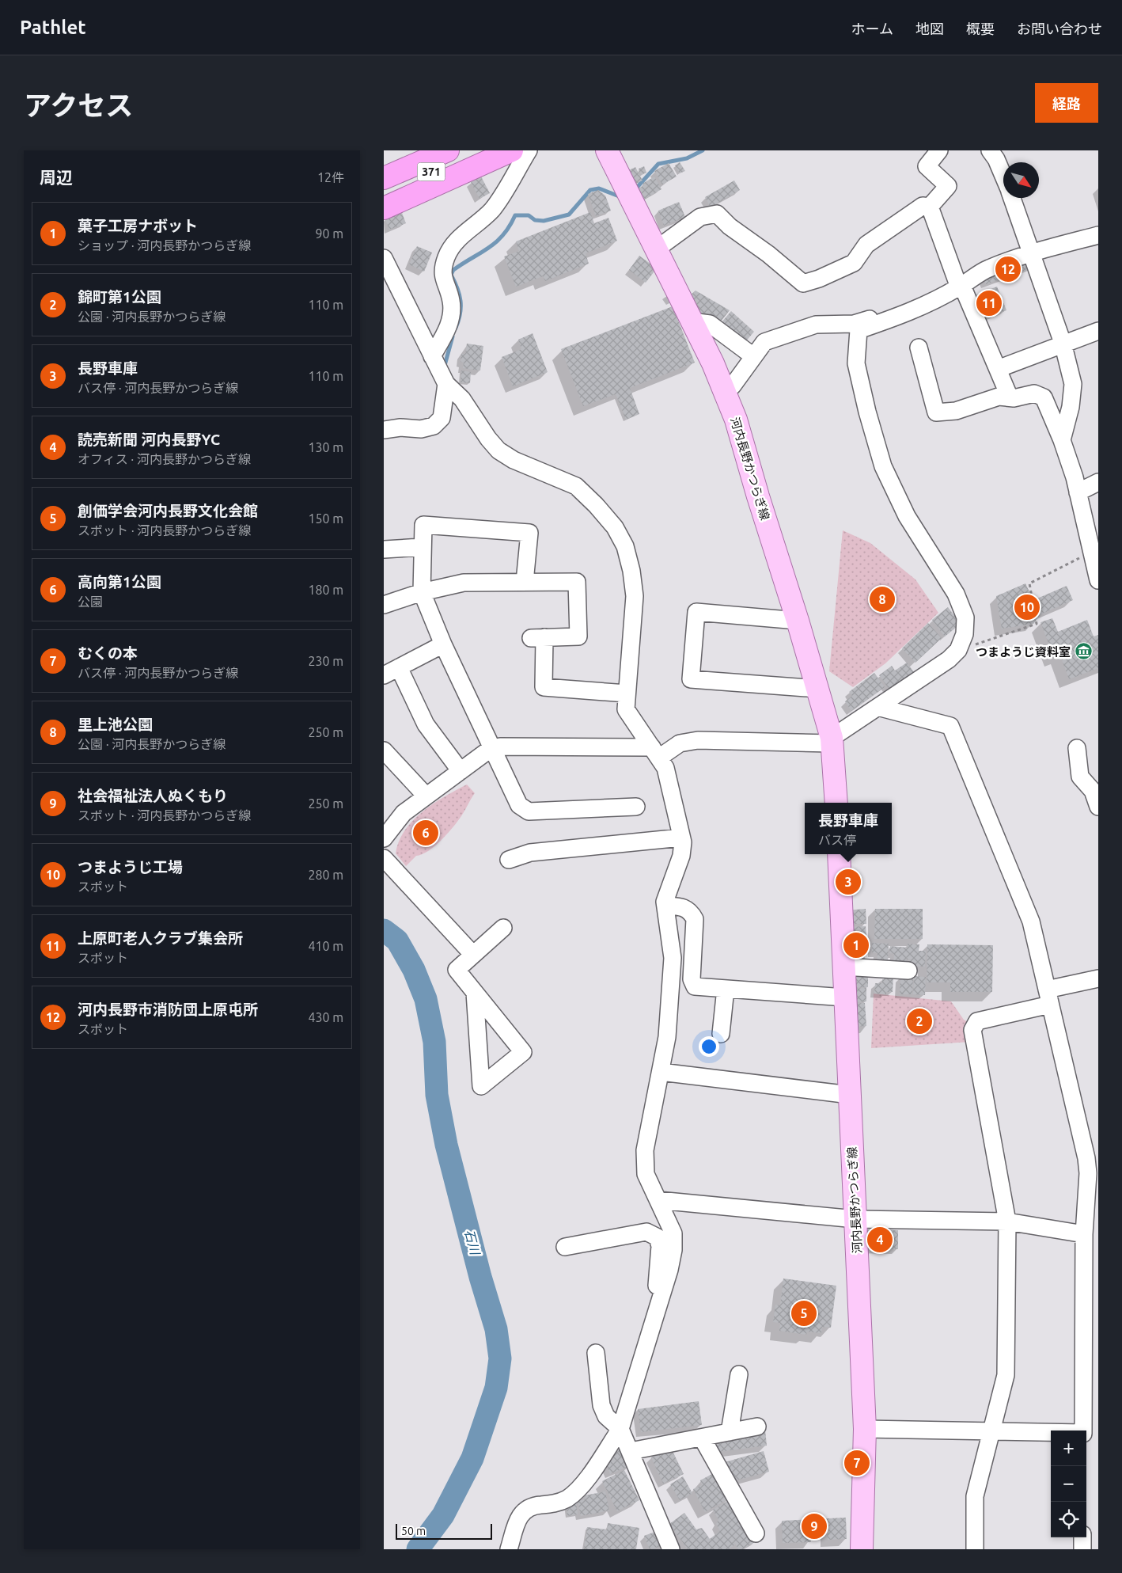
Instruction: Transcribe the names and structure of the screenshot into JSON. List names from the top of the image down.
{
  "streets": {
    "highway": ["371"],
    "main road": ["河内長野かつらぎ線"]
  },
  "water": ["石川"],
  "places": {
    "museum": ["つまようじ資料室"]
  },
  "scale_bar": "50 m",
  "north": "bottom right",
  "page": {
    "header": "Pathlet",
    "nav": [
      "ホーム",
      "地図",
      "概要",
      "お問い合わせ"
    ],
    "title": "アクセス",
    "buttons": "経路",
    "heading": ["周辺", "12件"],
    "list": [
      {
        "mark": "1",
        "name": "菓子工房ナボット",
        "note": "ショップ · 河内長野かつらぎ線",
        "value": "90 m"
      },
      {
        "mark": "2",
        "name": "錦町第1公園",
        "note": "公園 · 河内長野かつらぎ線",
        "value": "110 m"
      },
      {
        "mark": "3",
        "name": "長野車庫",
        "note": "バス停 · 河内長野かつらぎ線",
        "value": "110 m"
      },
      {
        "mark": "4",
        "name": "読売新聞 河内長野YC",
        "note": "オフィス · 河内長野かつらぎ線",
        "value": "130 m"
      },
      {
        "mark": "5",
        "name": "創価学会河内長野文化会館",
        "note": "スポット · 河内長野かつらぎ線",
        "value": "150 m"
      },
      {
        "mark": "6",
        "name": "高向第1公園",
        "note": "公園",
        "value": "180 m"
      },
      {
        "mark": "7",
        "name": "むくの本",
        "note": "バス停 · 河内長野かつらぎ線",
        "value": "230 m"
      },
      {
        "mark": "8",
        "name": "里上池公園",
        "note": "公園 · 河内長野かつらぎ線",
        "value": "250 m"
      },
      {
        "mark": "9",
        "name": "社会福祉法人ぬくもり",
        "note": "スポット · 河内長野かつらぎ線",
        "value": "250 m"
      },
      {
        "mark": "10",
        "name": "つまようじ工場",
        "note": "スポット",
        "value": "280 m"
      },
      {
        "mark": "11",
        "name": "上原町老人クラブ集会所",
        "note": "スポット",
        "value": "410 m"
      },
      {
        "mark": "12",
        "name": "河内長野市消防団上原屯所",
        "note": "スポット",
        "value": "430 m"
      }
    ],
    "pins": [
      "12",
      "11",
      "8",
      "10",
      "6",
      "3",
      "1",
      "2",
      "4",
      "5",
      "7",
      "9"
    ],
    "popup": ["長野車庫", "バス停"],
    "map_buttons": ["+", "−"],
    "scale": "50 m"
  }
}
